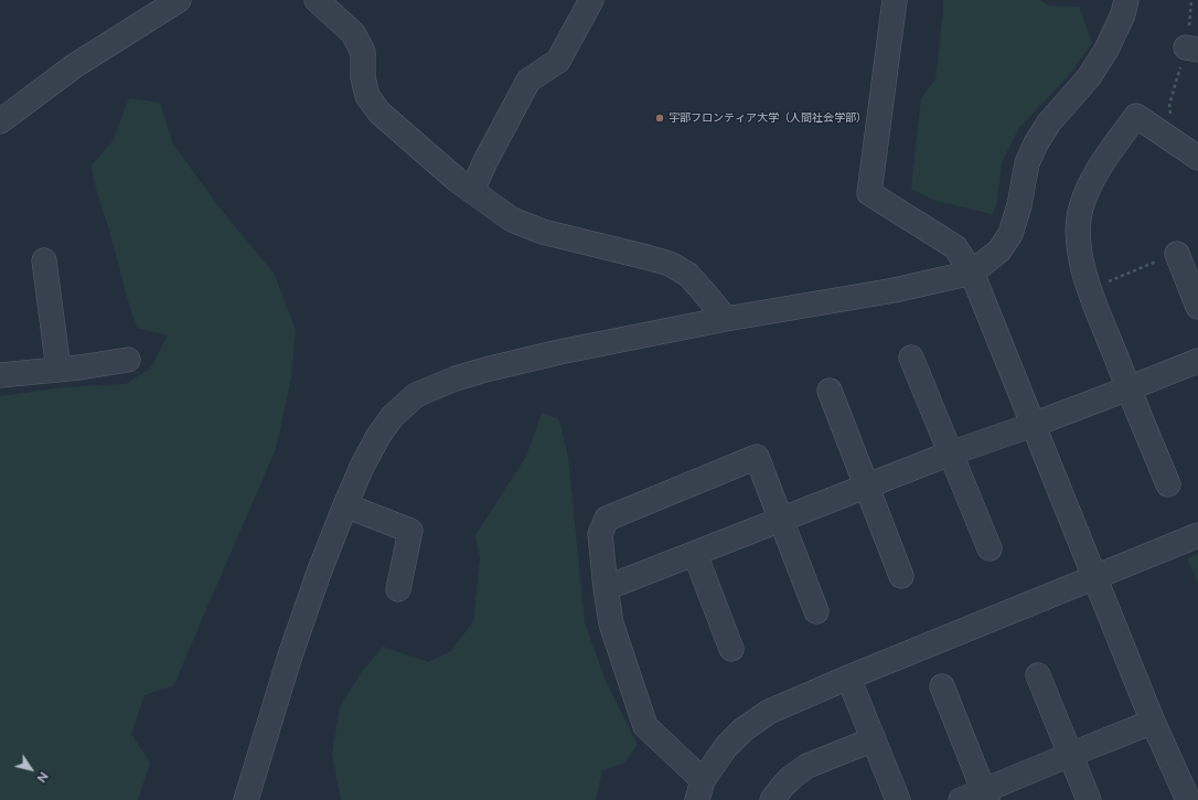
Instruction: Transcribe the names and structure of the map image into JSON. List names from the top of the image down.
{
  "places": ["宇部フロンティア大学（人間社会学部）"],
  "north": "bottom right"
}
